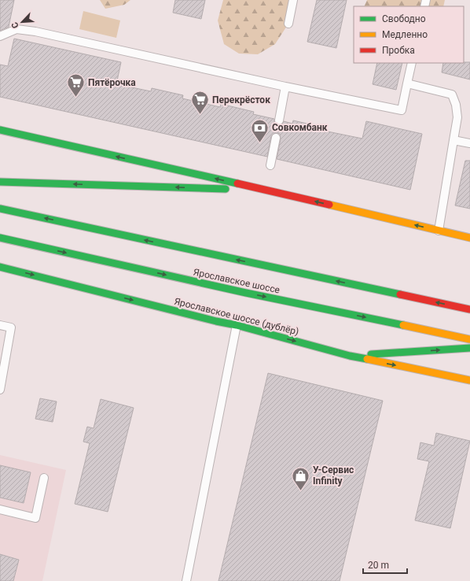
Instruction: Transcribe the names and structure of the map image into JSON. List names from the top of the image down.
{
  "streets": {
    "street": ["Ярославское шоссе", "Ярославское шоссе (дублёр)"]
  },
  "places": {
    "supermarket": ["Пятёрочка", "Перекрёсток"],
    "bank": ["Совкомбанк"],
    "shop": ["У-Сервис Infinity"]
  },
  "legend": ["Свободно", "Медленно", "Пробка"],
  "scale_bar": "20 m",
  "north": "bottom left"
}
